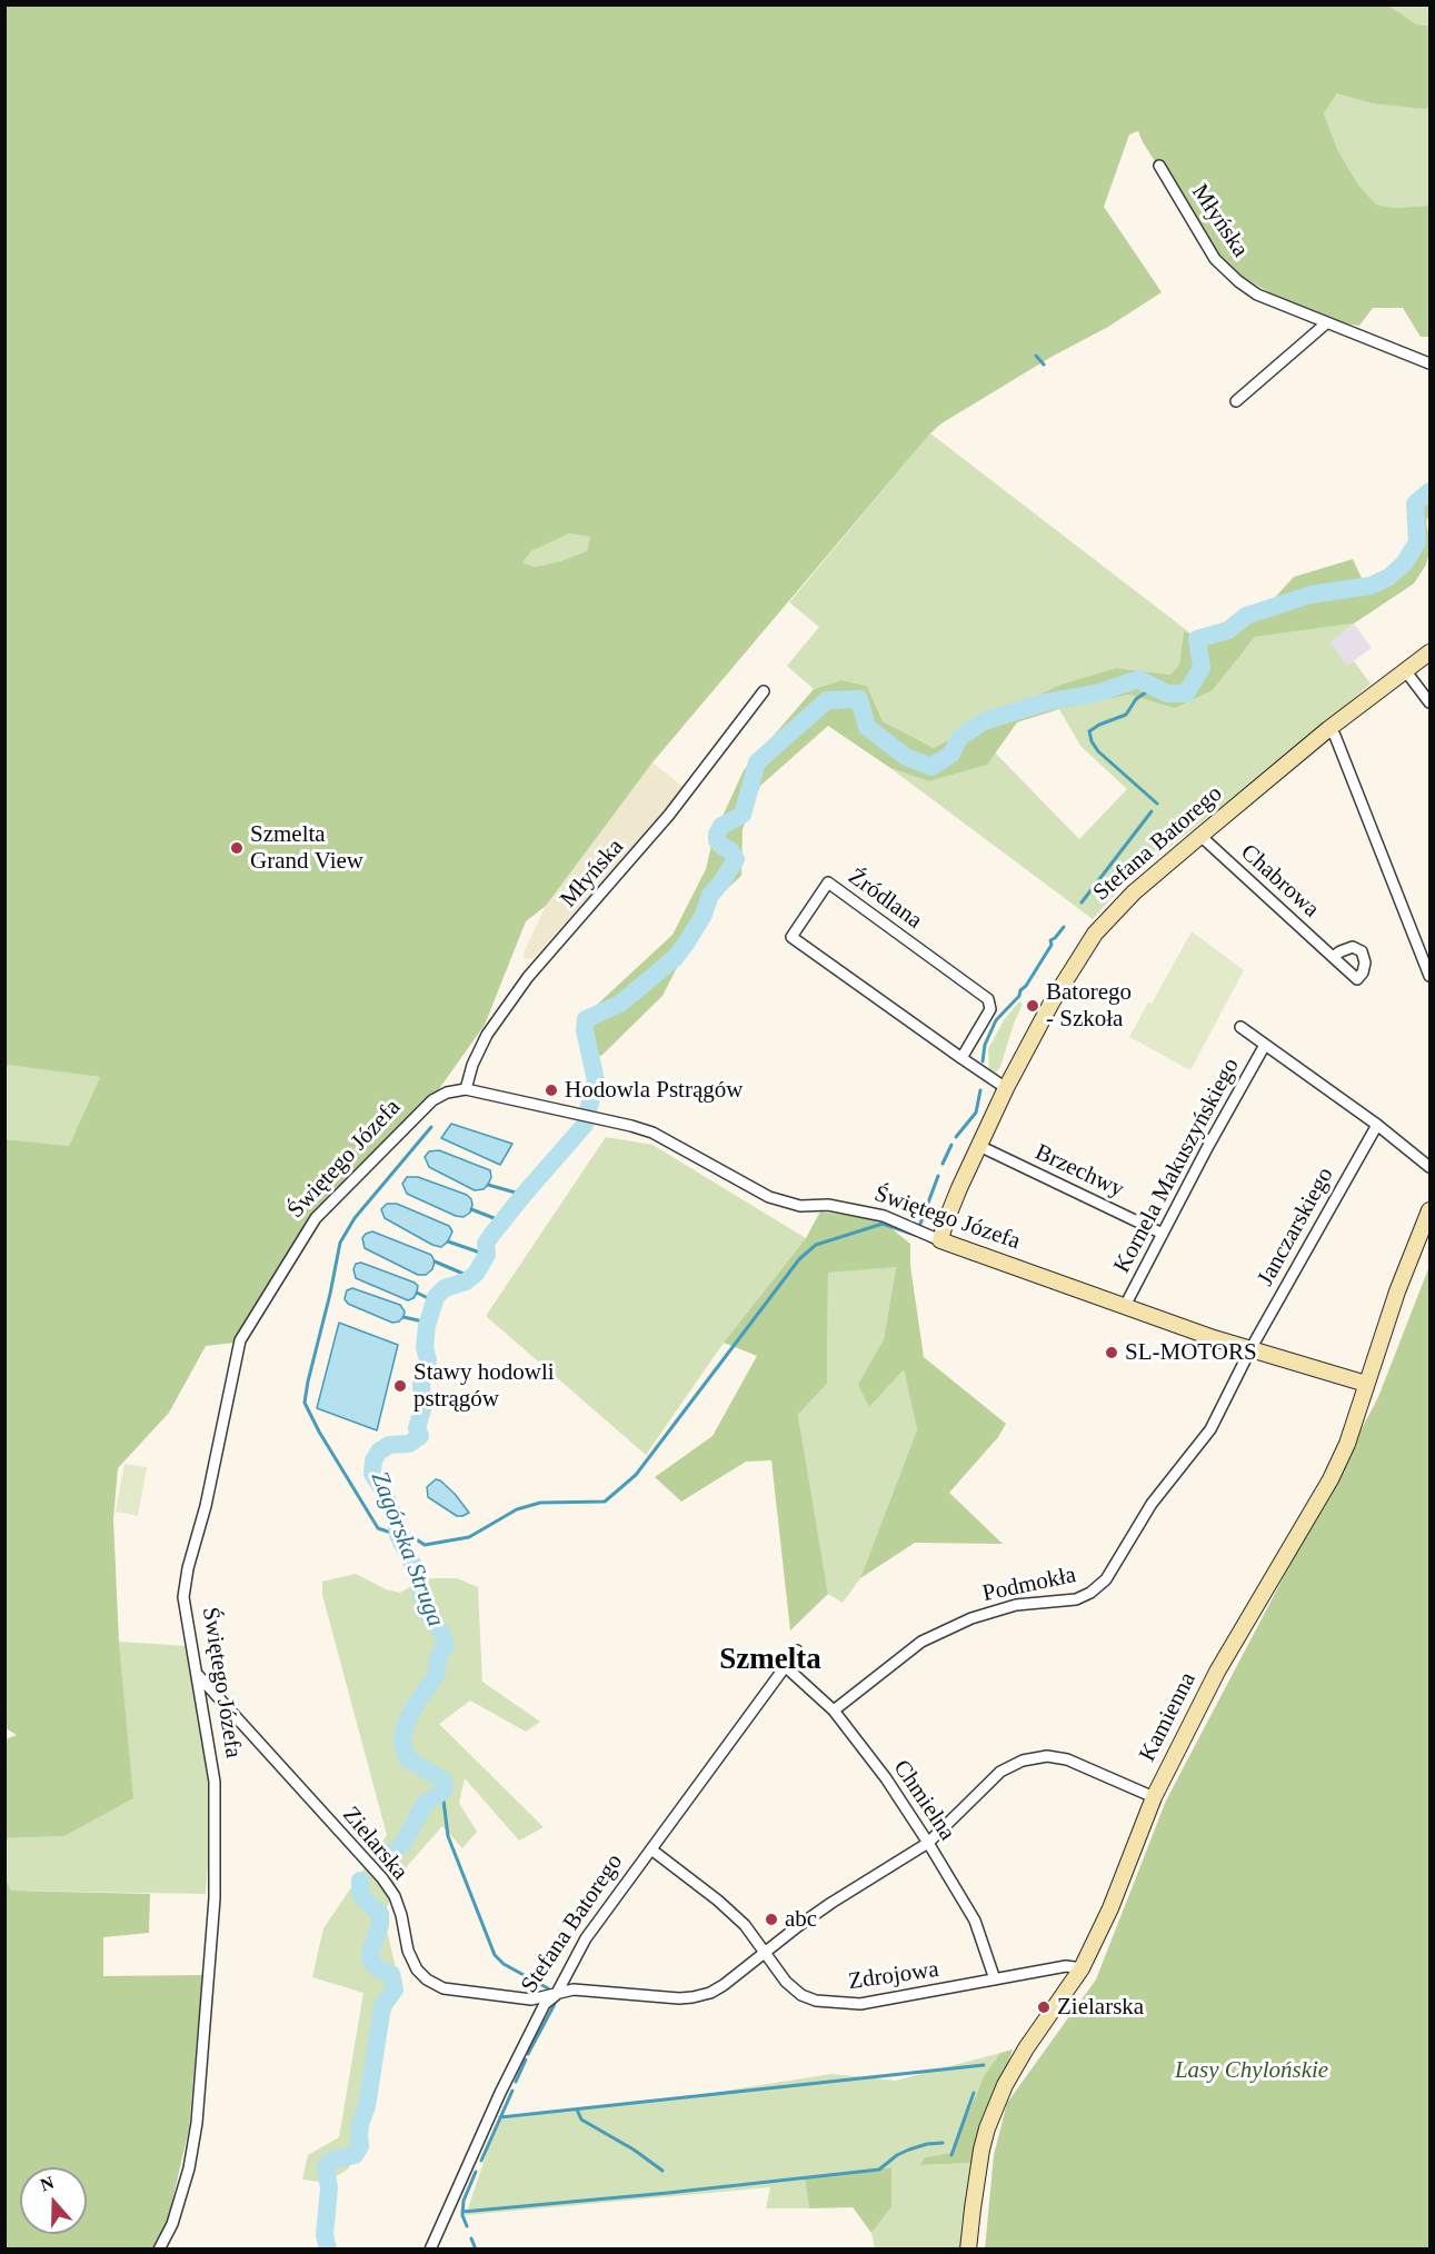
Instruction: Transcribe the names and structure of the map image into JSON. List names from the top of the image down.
{
  "streets": {
    "street": [
      "Młyńska",
      "Stefana Batorego",
      "Chabrowa",
      "Źródlana",
      "Świętego Józefa",
      "Kornela Makuszyńskiego",
      "Brzechwy",
      "Janczarskiego",
      "Podmokła",
      "Kamienna",
      "Chmielna",
      "Zielarska",
      "Zdrojowa"
    ]
  },
  "crossings": [
    ["Młyńska", "Świętego Józefa"],
    ["Stefana Batorego", "Chabrowa"],
    ["Stefana Batorego", "Źródlana"],
    ["Stefana Batorego", "Świętego Józefa"],
    ["Stefana Batorego", "Brzechwy"],
    ["Stefana Batorego", "Chmielna"],
    ["Stefana Batorego", "Zielarska"],
    ["Stefana Batorego", "Zdrojowa"],
    ["Świętego Józefa", "Kornela Makuszyńskiego"],
    ["Świętego Józefa", "Janczarskiego"],
    ["Świętego Józefa", "Podmokła"],
    ["Świętego Józefa", "Kamienna"],
    ["Świętego Józefa", "Zielarska"],
    ["Kornela Makuszyńskiego", "Brzechwy"],
    ["Janczarskiego", "Podmokła"],
    ["Podmokła", "Chmielna"],
    ["Kamienna", "Zielarska"],
    ["Kamienna", "Zdrojowa"],
    ["Chmielna", "Zielarska"],
    ["Chmielna", "Zdrojowa"],
    ["Zielarska", "Zdrojowa"]
  ],
  "districts": ["Szmelta"],
  "water": ["Zagórska Struga"],
  "parks": ["Lasy Chylońskie"],
  "places": [
    "Szmelta Grand View",
    "Batorego - Szkoła",
    "Hodowla Pstrągów",
    "SL-MOTORS",
    "Stawy hodowli pstrągów",
    "abc",
    "Zielarska"
  ],
  "north": "top"
}
